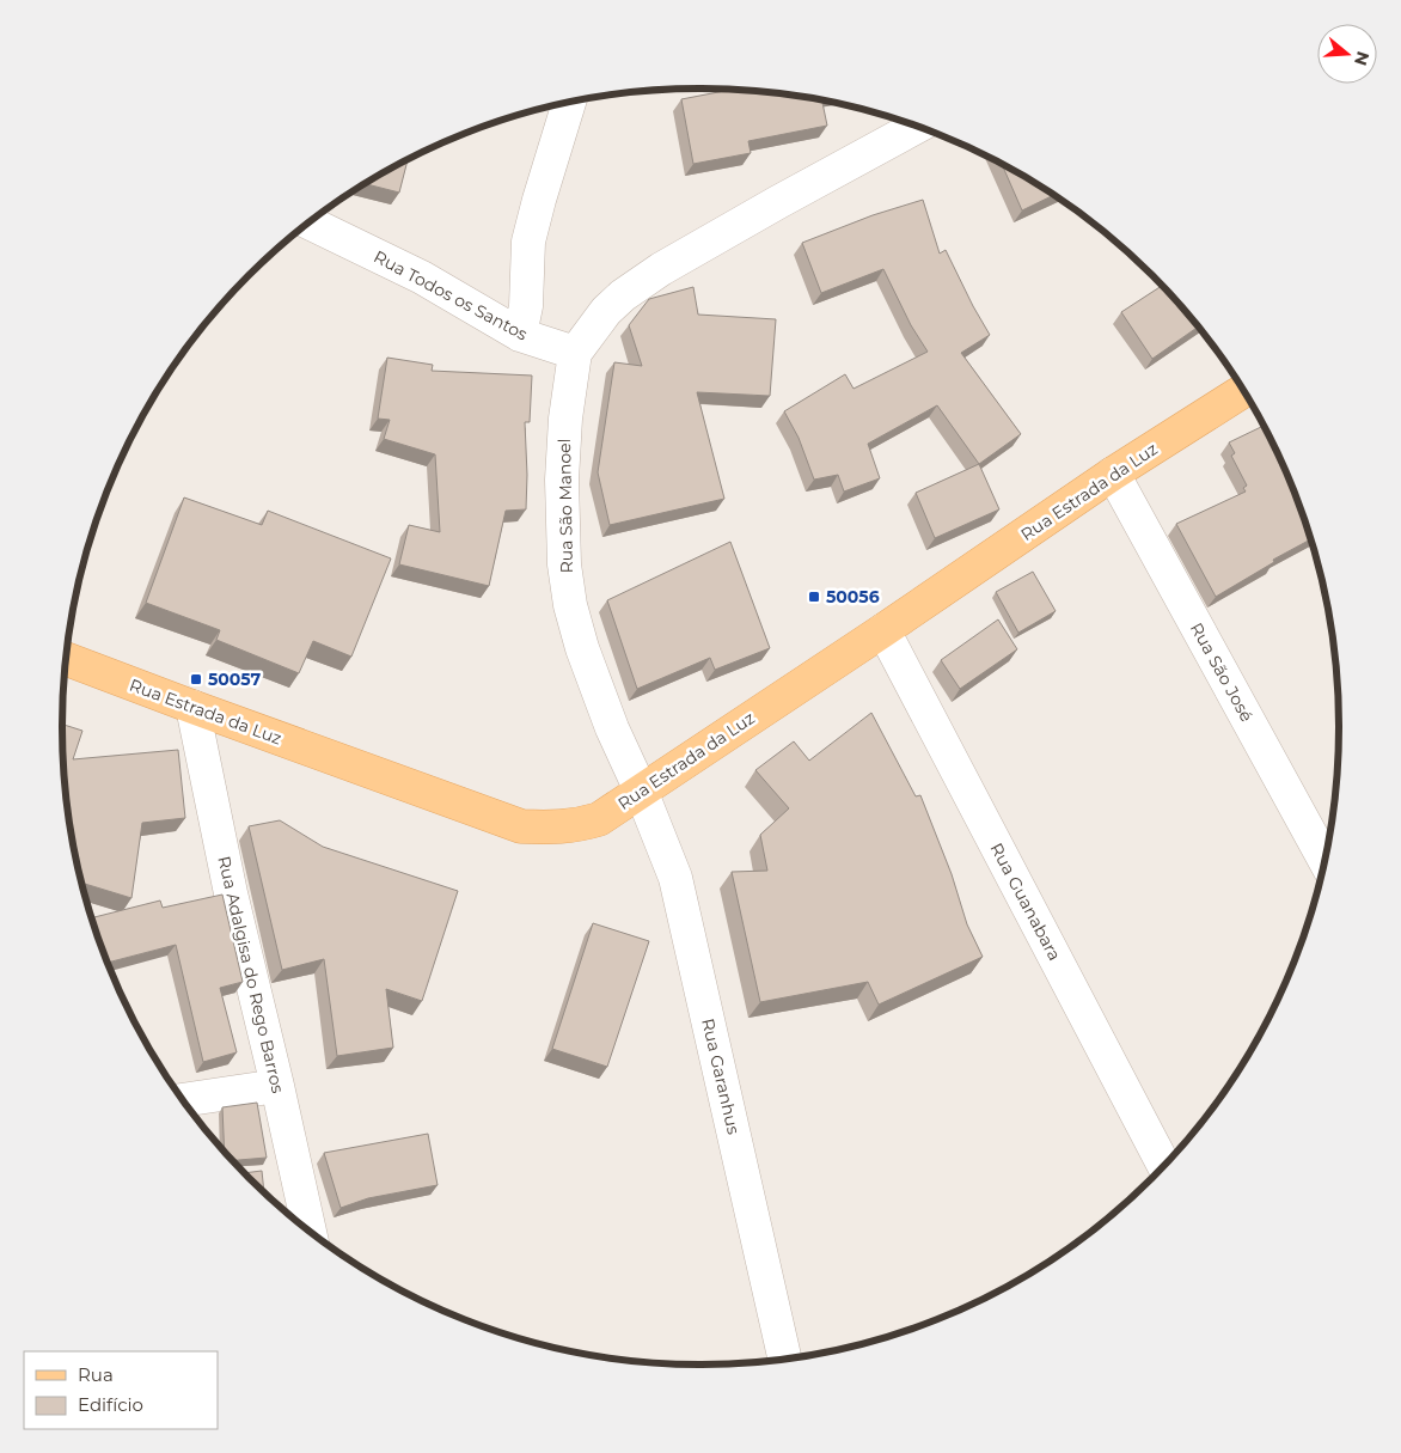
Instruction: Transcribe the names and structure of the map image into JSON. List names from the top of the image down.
{
  "streets": {
    "main road": ["Rua Estrada da Luz"],
    "street": [
      "Rua Todos os Santos",
      "Rua São Manoel",
      "Rua São José",
      "Rua Guanabara",
      "Rua Adalgisa do Rego Barros",
      "Rua Garanhus"
    ]
  },
  "crossings": [
    ["Rua Todos os Santos", "Rua São Manoel"],
    ["Rua Estrada da Luz", "Rua São Manoel"],
    ["Rua Estrada da Luz", "Rua São José"],
    ["Rua Estrada da Luz", "Rua Guanabara"],
    ["Rua Estrada da Luz", "Rua Adalgisa do Rego Barros"],
    ["Rua Estrada da Luz", "Rua Garanhus"],
    ["Rua São Manoel", "Rua Garanhus"]
  ],
  "places": {
    "transit": ["50056", "50057"]
  },
  "legend": ["Rua", "Edifício"],
  "north": "right"
}
